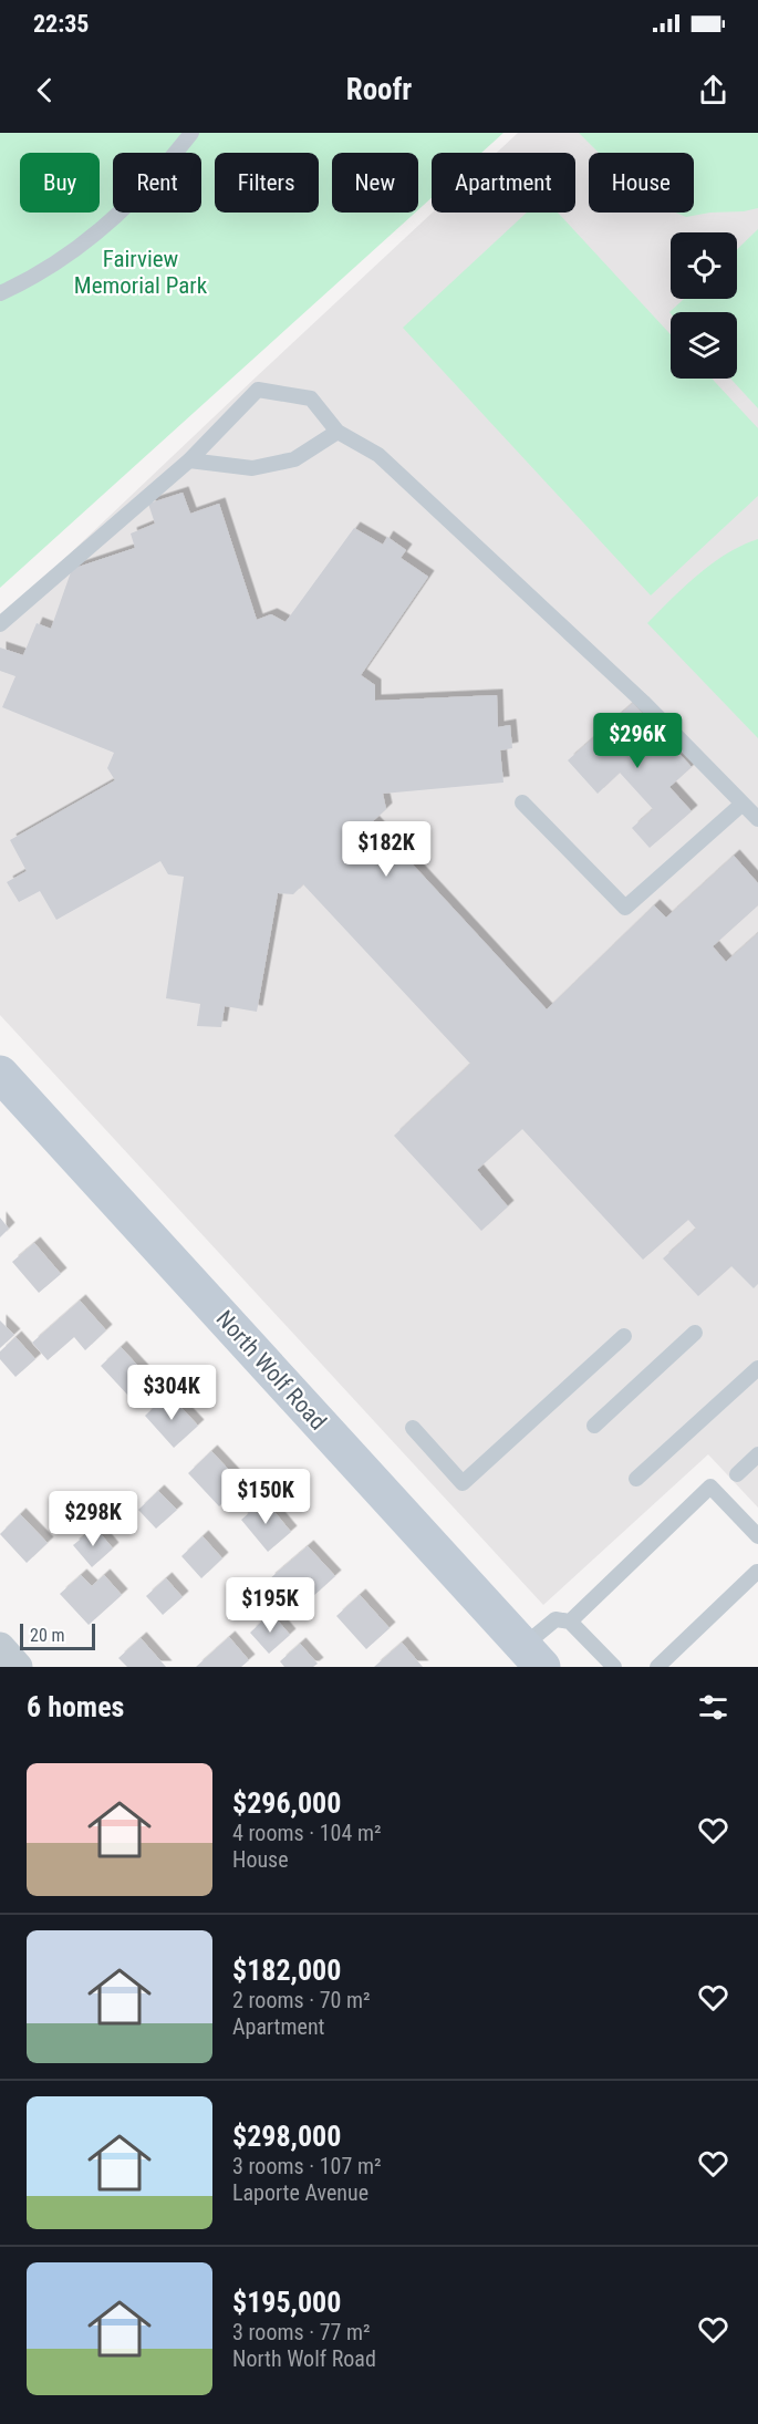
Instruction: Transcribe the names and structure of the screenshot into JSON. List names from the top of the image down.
{
  "streets": {
    "main road": ["North Wolf Road"]
  },
  "parks": ["Fairview Memorial Park"],
  "scale_bar": "20 m",
  "page": {
    "status": "22:35",
    "header": "Roofr",
    "chip": [
      "Buy",
      "Rent",
      "Filters",
      "New",
      "Apartment",
      "House"
    ],
    "price": [
      "$296K",
      "$182K",
      "$304K",
      "$150K",
      "$298K",
      "$195K"
    ],
    "scale": "20 m",
    "heading": "6 homes",
    "list": [
      {
        "name": "$296,000",
        "note": "4 rooms · 104 m² · House"
      },
      {
        "name": "$182,000",
        "note": "2 rooms · 70 m² · Apartment"
      },
      {
        "name": "$298,000",
        "note": "3 rooms · 107 m² · Laporte Avenue"
      },
      {
        "name": "$195,000",
        "note": "3 rooms · 77 m² · North Wolf Road"
      }
    ]
  }
}
